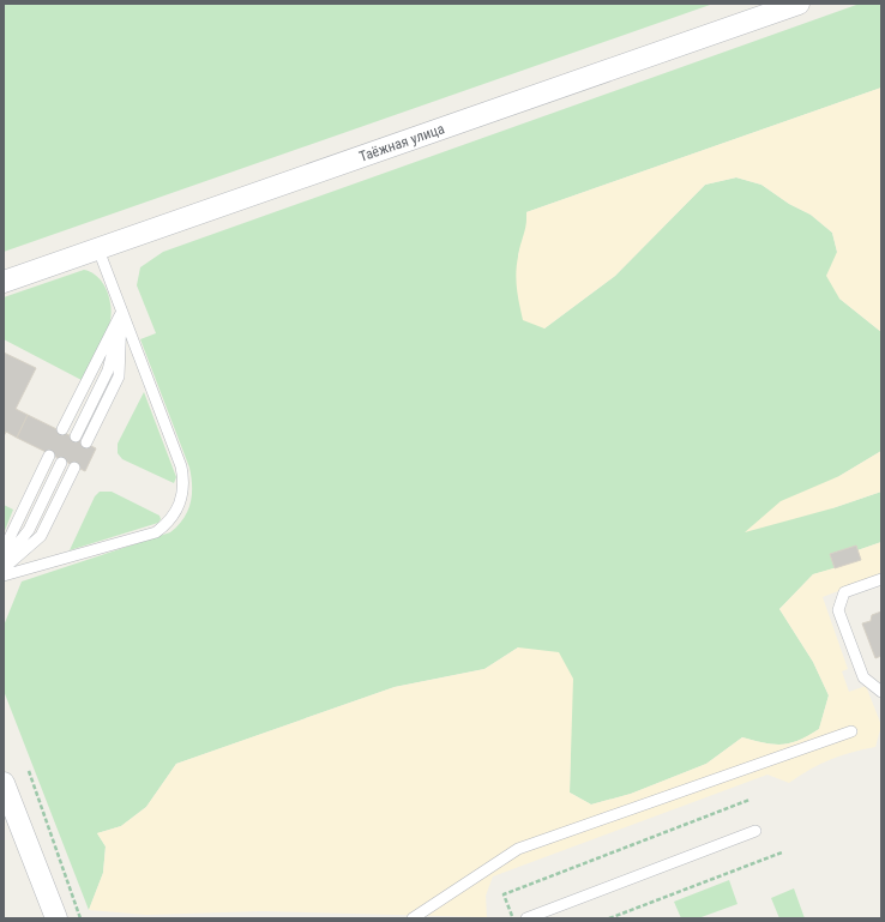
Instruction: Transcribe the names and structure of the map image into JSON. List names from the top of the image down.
{
  "streets": {
    "street": ["Таёжная улица"]
  }
}
